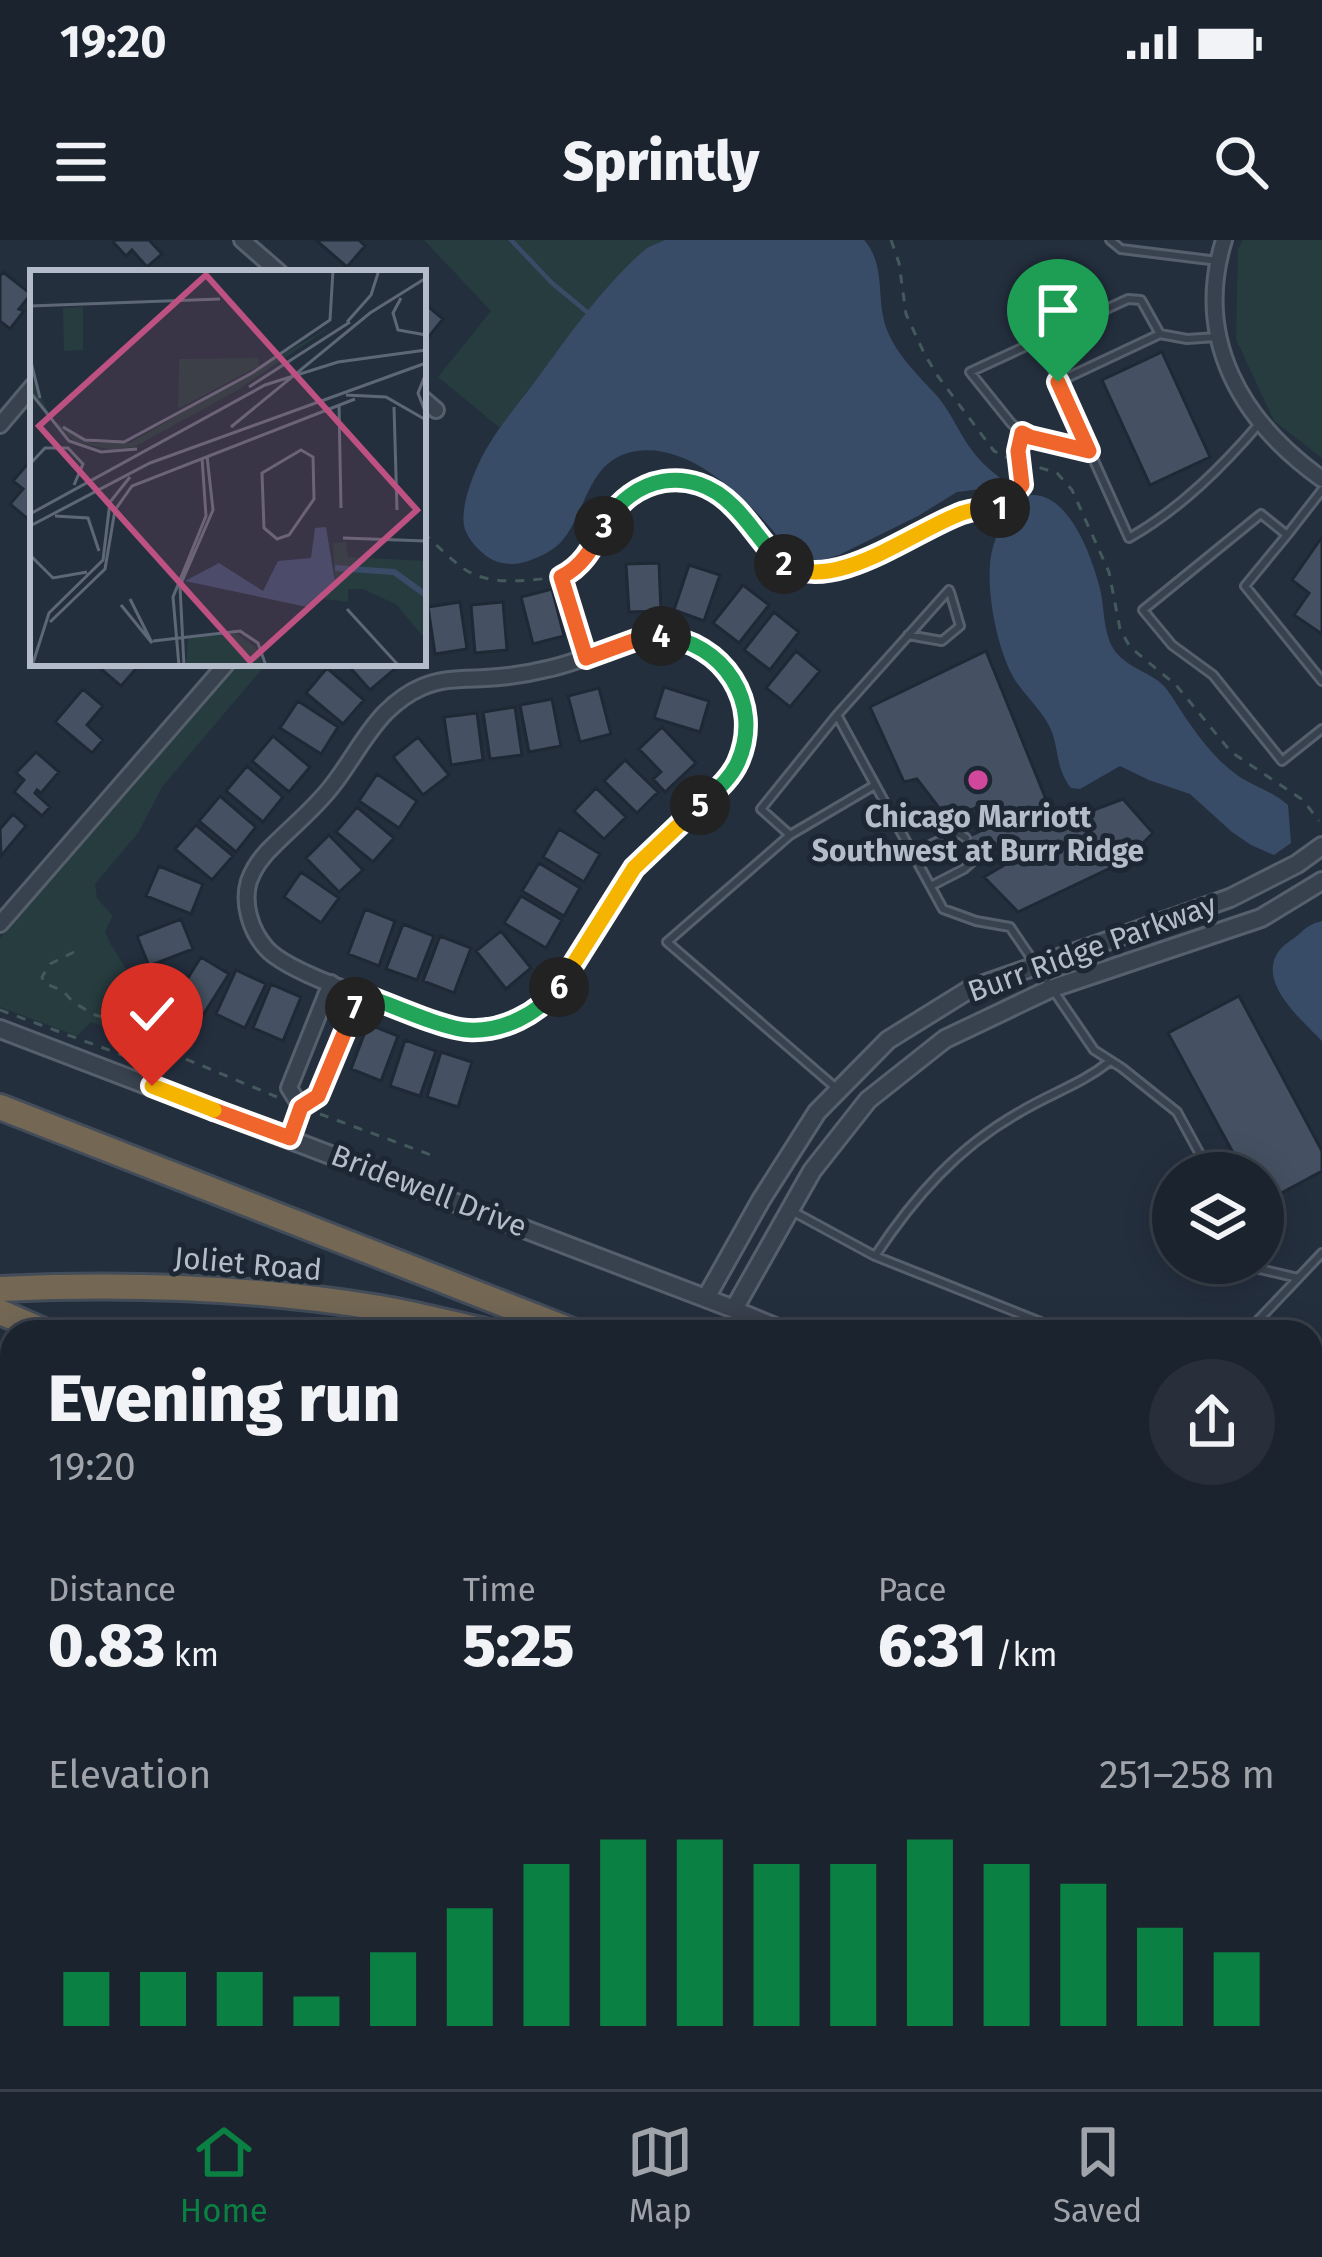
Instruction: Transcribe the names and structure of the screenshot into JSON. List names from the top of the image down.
{
  "streets": {
    "highway": ["Joliet Road"],
    "street": ["Burr Ridge Parkway", "Bridewell Drive"]
  },
  "crossings": [
    ["Burr Ridge Parkway", "Bridewell Drive"]
  ],
  "places": ["Chicago Marriott Southwest at Burr Ridge"],
  "page": {
    "status": "19:20",
    "header": "Sprintly",
    "pins": [
      "1",
      "3",
      "2",
      "4",
      "5",
      "6",
      "7"
    ],
    "heading": ["Evening run", "19:20"],
    "stats": [
      ["Distance", "0.83 km"],
      ["Time", "5:25"],
      ["Pace", "6:31 /km"]
    ],
    "chart": ["Elevation", "251–258 m"],
    "tabs": ["Home", "Map", "Saved"]
  }
}
